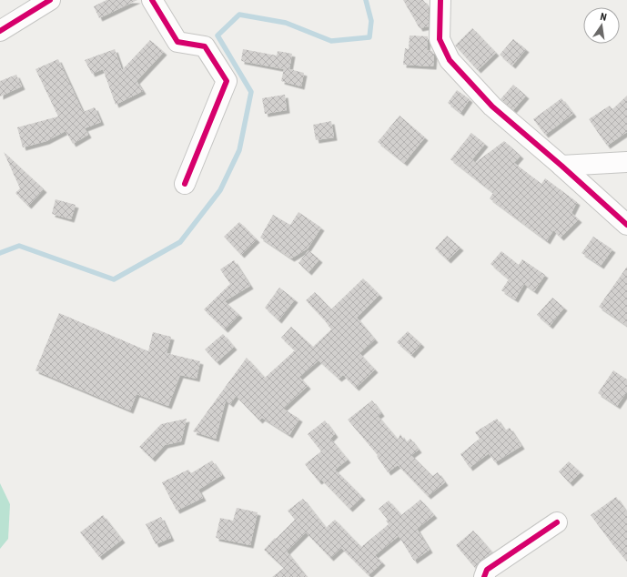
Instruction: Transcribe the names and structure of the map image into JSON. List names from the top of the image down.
{
  "north": "top"
}
